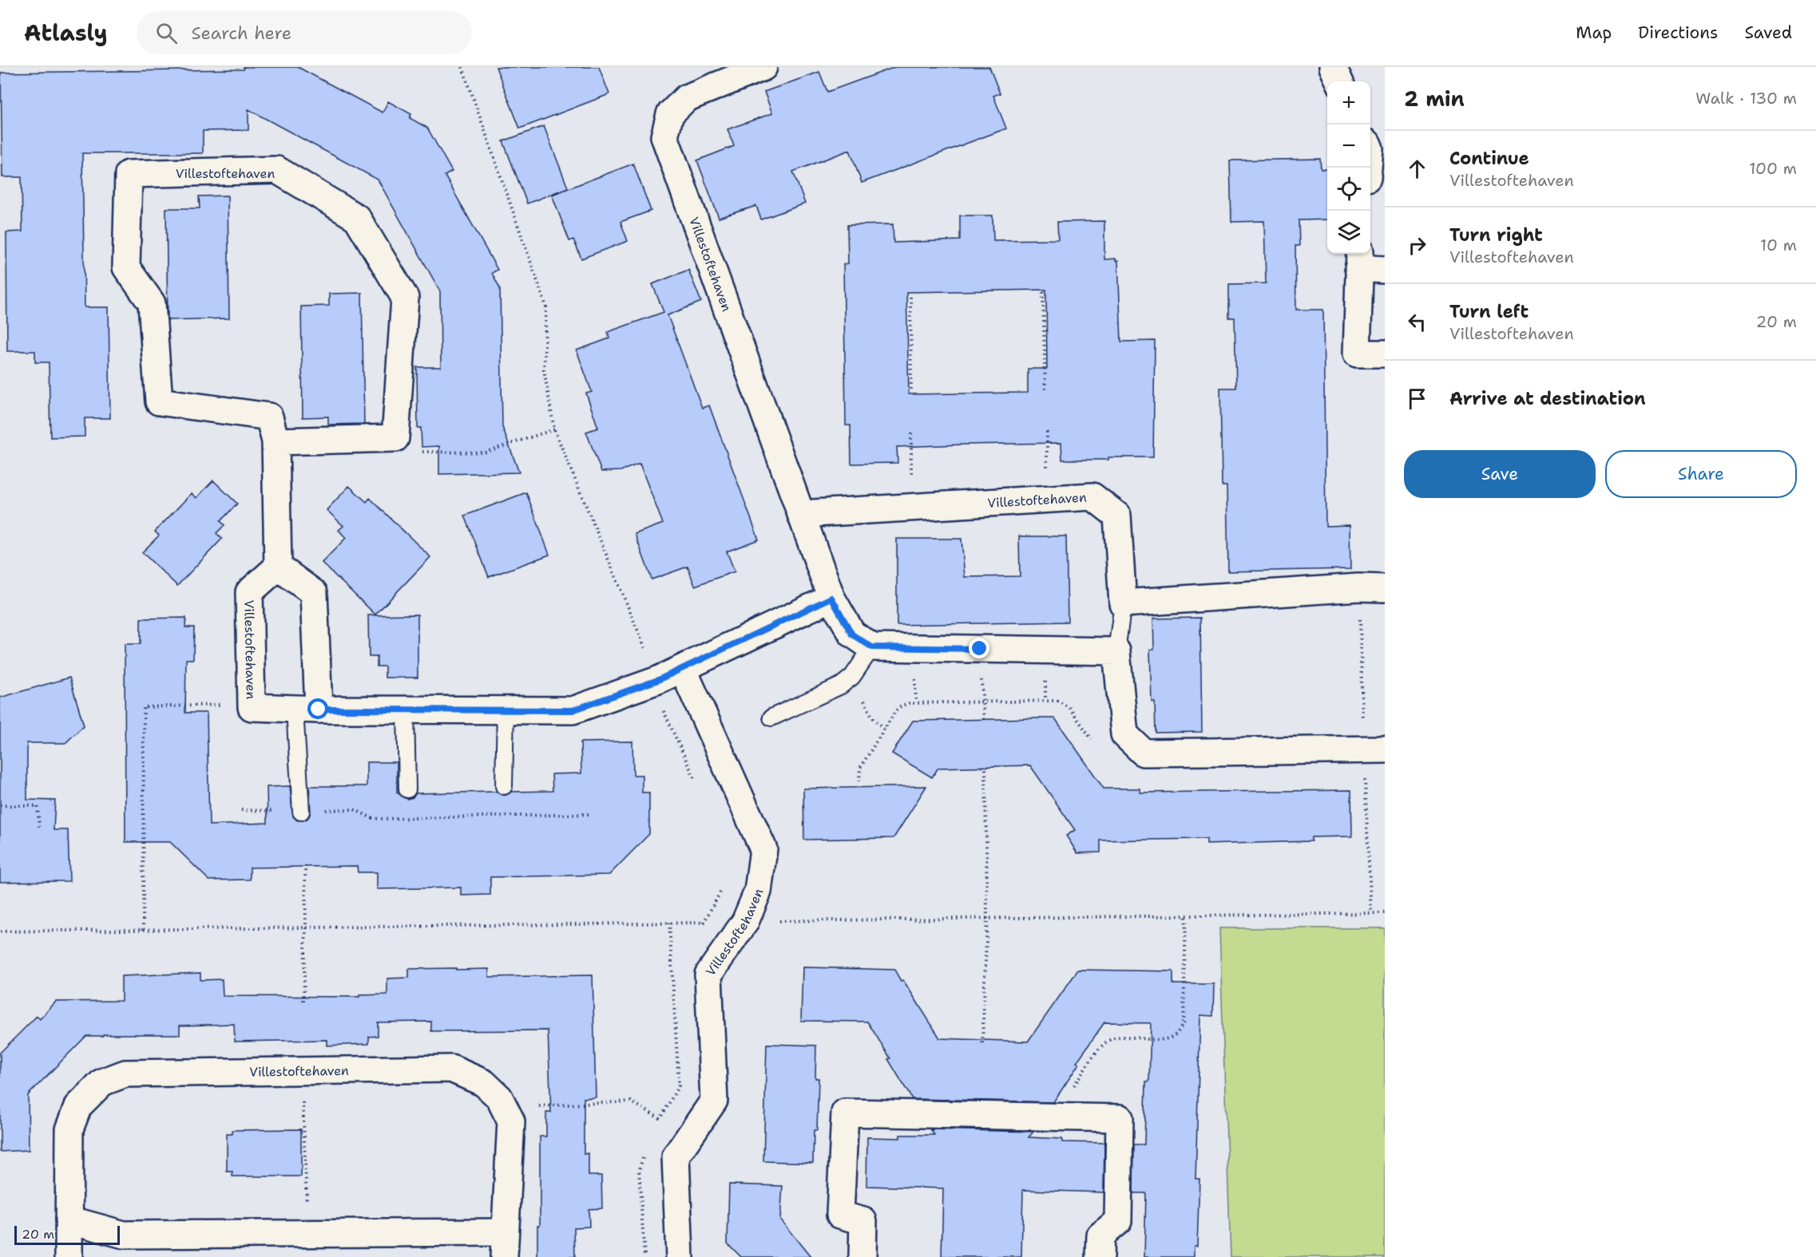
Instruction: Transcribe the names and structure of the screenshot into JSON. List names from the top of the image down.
{
  "streets": {
    "street": ["Villestoftehaven"]
  },
  "scale_bar": "20 m",
  "page": {
    "header": "Atlasly",
    "search": "Search here",
    "nav": ["Map", "Directions", "Saved"],
    "heading": ["2 min", "Walk · 130 m"],
    "map_buttons": ["+", "−"],
    "list": [
      ["Continue", "Villestoftehaven", "100 m"],
      ["Turn right", "Villestoftehaven", "10 m"],
      ["Turn left", "Villestoftehaven", "20 m"],
      "Arrive at destination"
    ],
    "buttons": ["Save", "Share"],
    "scale": "20 m"
  }
}
